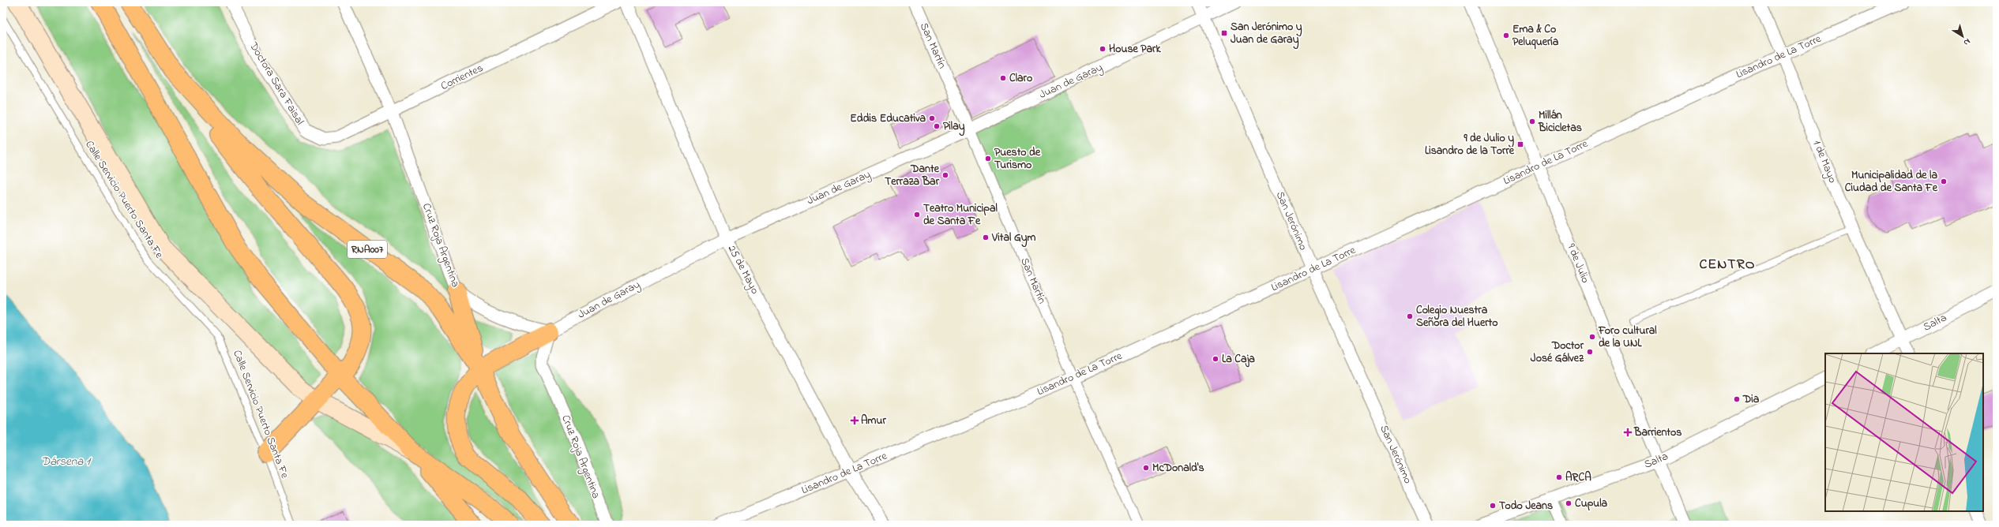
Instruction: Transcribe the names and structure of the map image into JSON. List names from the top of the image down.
{
  "streets": {
    "highway": ["RNA007"],
    "street": [
      "San Martín",
      "Lisandro de La Torre",
      "Corrientes",
      "Juan de Garay",
      "Doctora Sara Faisal",
      "1 de Mayo",
      "San Jerónimo",
      "Cruz Roja Argentina",
      "9 de Julio",
      "25 de Mayo",
      "Salta"
    ],
    "lane": ["Calle Servicio Puerto Santa Fe"]
  },
  "crossings": [
    ["San Martín", "Lisandro de La Torre"],
    ["San Martín", "Juan de Garay"],
    ["Lisandro de La Torre", "1 de Mayo"],
    ["Lisandro de La Torre", "San Jerónimo"],
    ["Lisandro de La Torre", "9 de Julio"],
    ["Lisandro de La Torre", "25 de Mayo"],
    ["Corrientes", "Doctora Sara Faisal"],
    ["Corrientes", "Cruz Roja Argentina"],
    ["Juan de Garay", "San Jerónimo"],
    ["Juan de Garay", "Cruz Roja Argentina"],
    ["Juan de Garay", "25 de Mayo"],
    ["1 de Mayo", "Salta"],
    ["9 de Julio", "Salta"]
  ],
  "districts": ["CENTRO"],
  "water": ["Dársena 1"],
  "places": {
    "transit": ["San Jerónimo y Juan de Garay", "9 de Julio y Lisandro de la Torre"],
    "other": [
      "Ema & Co Peluquería",
      "House Park",
      "Claro",
      "Eddis Educativa",
      "Millán Bicicletas",
      "Pilay",
      "Puesto de Turismo",
      "Dante Terraza Bar",
      "Municipalidad de la Ciudad de Santa Fe",
      "Teatro Municipal de Santa Fe",
      "Vital Gym",
      "Colegio Nuestra Señora del Huerto",
      "Foro cultural de la UNL",
      "Doctor José Gálvez",
      "La Caja",
      "Dia",
      "McDonald's",
      "ARCA",
      "Cupula",
      "Todo Jeans"
    ],
    "health": ["Amur", "Barrientos"]
  },
  "north": "bottom right"
}
